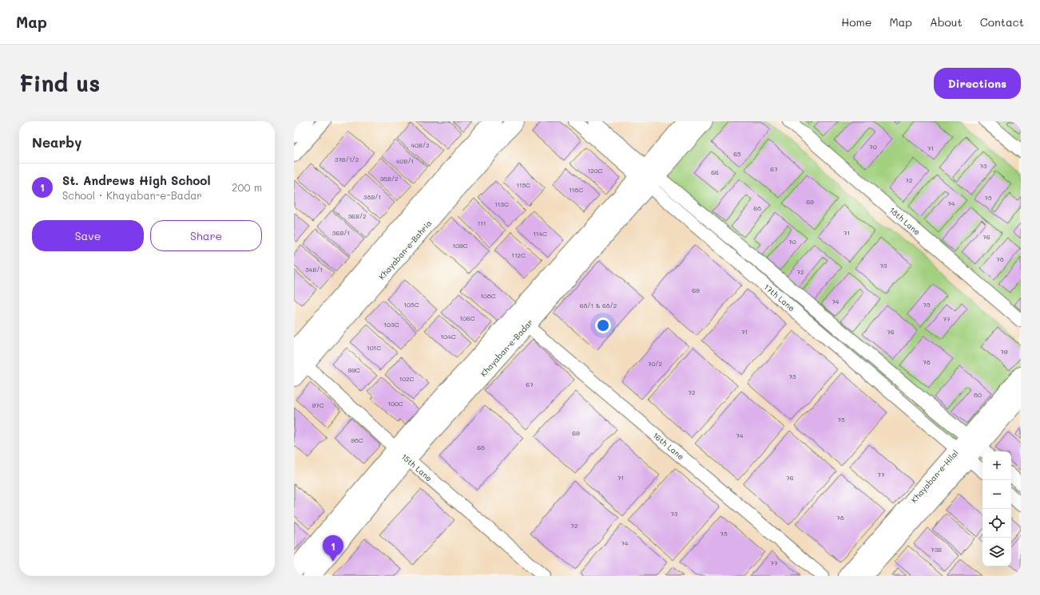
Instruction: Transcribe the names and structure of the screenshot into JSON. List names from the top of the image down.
{
  "streets": {
    "main road": ["Khayaban-e-Bahria", "Khayaban-e-Badar", "Khayaban-e-Hilal"],
    "street": [
      "18th Lane",
      "17th Lane",
      "16th Lane",
      "15th Lane"
    ]
  },
  "crossings": [
    ["Khayaban-e-Bahria", "15th Lane"],
    ["17th Lane", "Khayaban-e-Badar"],
    ["17th Lane", "Khayaban-e-Hilal"],
    ["Khayaban-e-Badar", "16th Lane"],
    ["Khayaban-e-Badar", "15th Lane"]
  ],
  "house_numbers": [
    "40B/2",
    "70",
    "71",
    "65",
    "37B/1/2",
    "40B/1",
    "73",
    "67",
    "120C",
    "66",
    "38B/2",
    "72",
    "115C",
    "118C",
    "38B/1",
    "75",
    "69",
    "74",
    "113C",
    "68",
    "36B/2",
    "111",
    "36B/1",
    "71",
    "114C",
    "76",
    "70",
    "109C",
    "112C",
    "78",
    "73",
    "34B/1",
    "72",
    "69",
    "108C",
    "74",
    "105C",
    "75",
    "68/1 & 68/2",
    "106C",
    "77",
    "103C",
    "71",
    "76",
    "104C",
    "101C",
    "79",
    "78",
    "70/2",
    "99C",
    "73",
    "102C",
    "67",
    "72",
    "80",
    "100C",
    "97C",
    "75",
    "69",
    "74",
    "98C",
    "68",
    "77",
    "71",
    "76",
    "73",
    "78",
    "72",
    "75",
    "74",
    "73B",
    "77"
  ],
  "page": {
    "header": "Map",
    "nav": [
      "Home",
      "Map",
      "About",
      "Contact"
    ],
    "buttons": [
      "Directions",
      ["Save", "Share"]
    ],
    "title": "Find us",
    "heading": "Nearby",
    "list": [
      {
        "mark": "1",
        "name": "St. Andrews High School",
        "note": "School · Khayaban-e-Badar",
        "value": "200 m"
      }
    ],
    "map_buttons": ["+", "−"],
    "pins": "1"
  }
}
